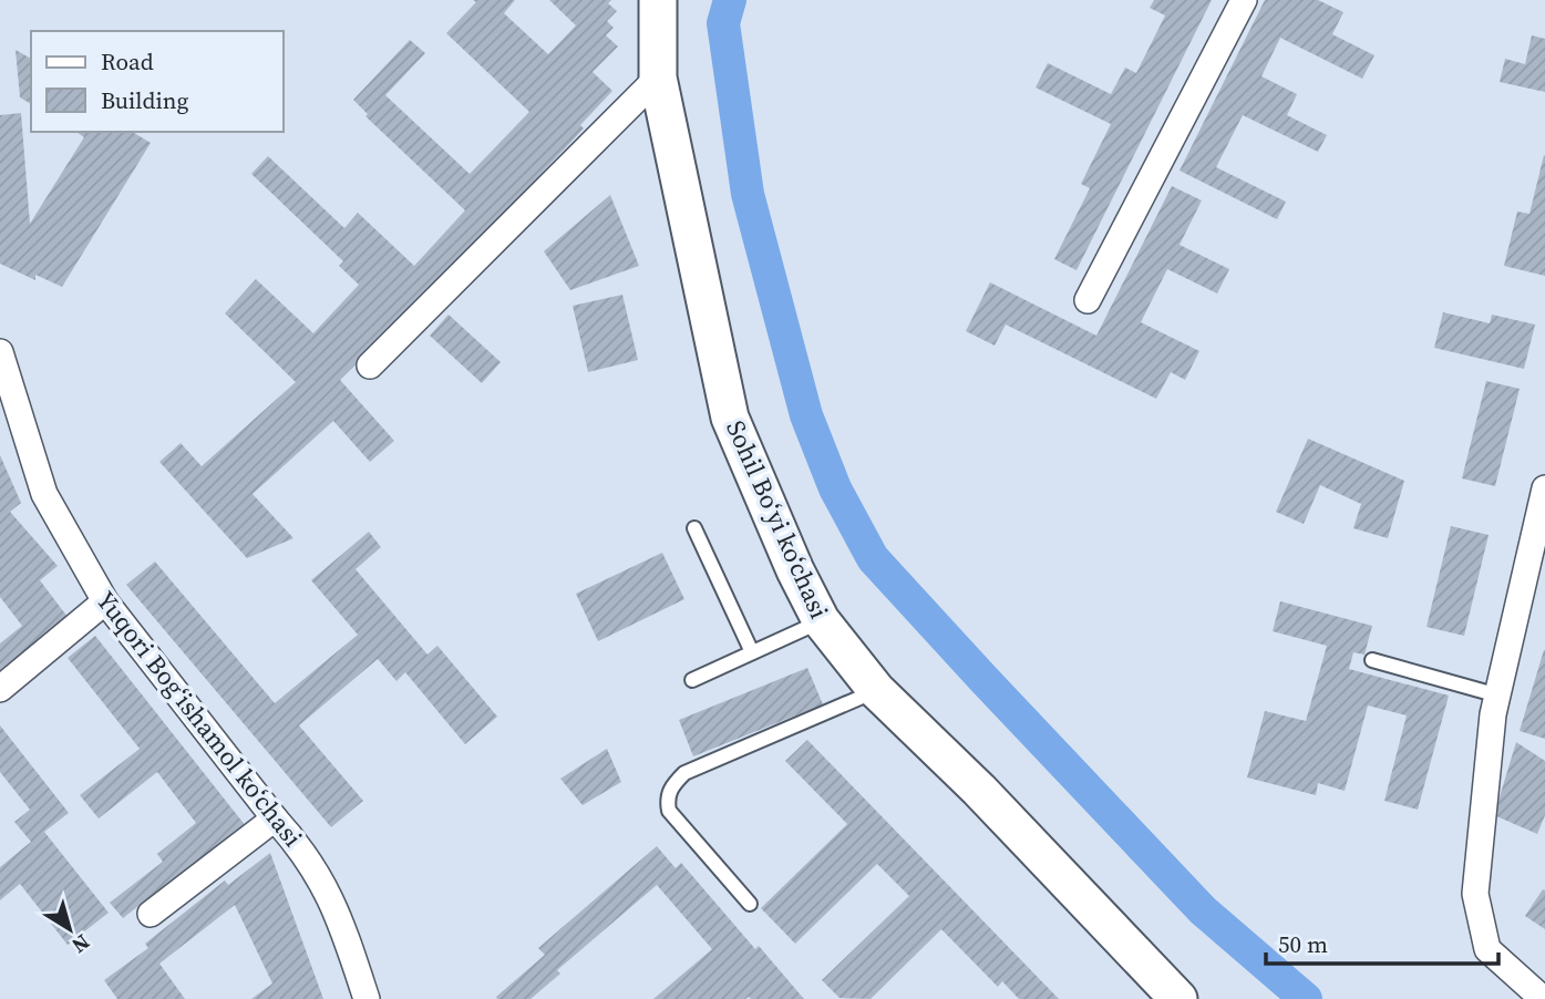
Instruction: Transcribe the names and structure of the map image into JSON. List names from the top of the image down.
{
  "streets": {
    "main road": ["Sohil Boʻyi koʻchasi"],
    "street": ["Yuqori Bogʻishamol koʻchasi"]
  },
  "legend": ["Road", "Building"],
  "scale_bar": "50 m",
  "north": "bottom right"
}
